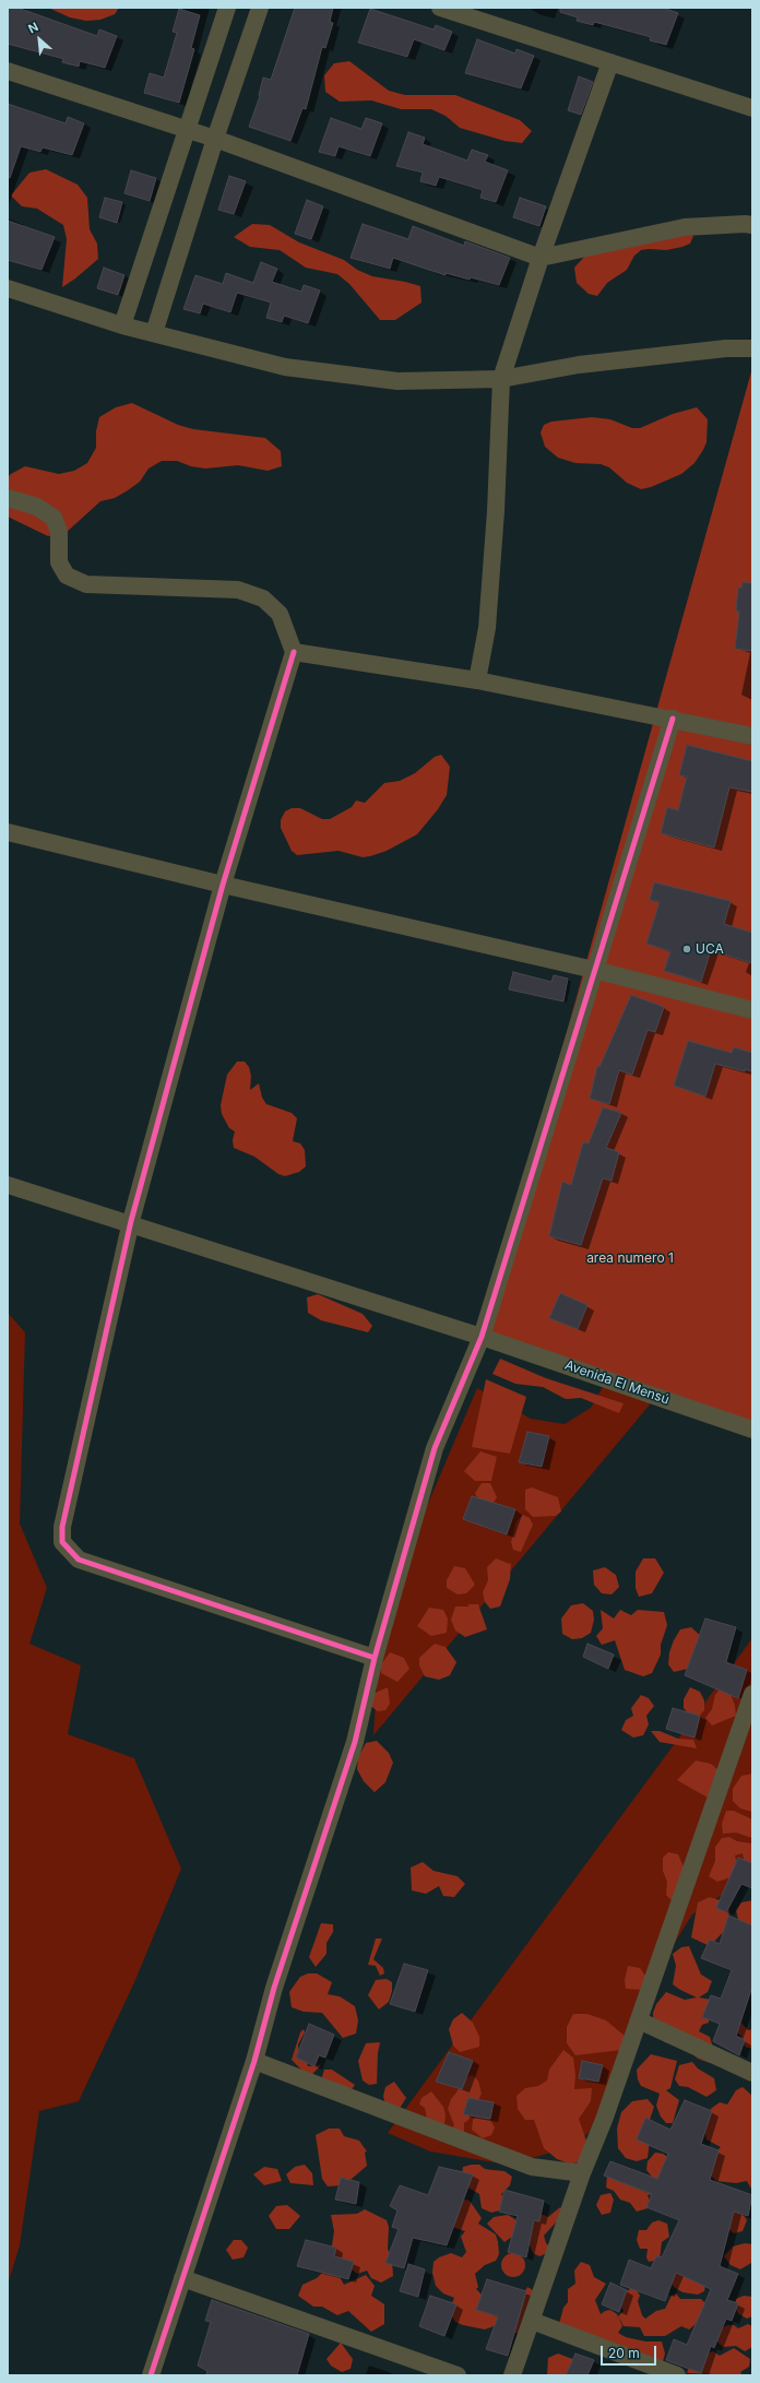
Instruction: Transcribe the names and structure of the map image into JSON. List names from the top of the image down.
{
  "streets": {
    "street": ["Avenida El Mensú"]
  },
  "parks": ["area numero 1"],
  "places": ["UCA"],
  "scale_bar": "20 m",
  "north": "top left"
}
